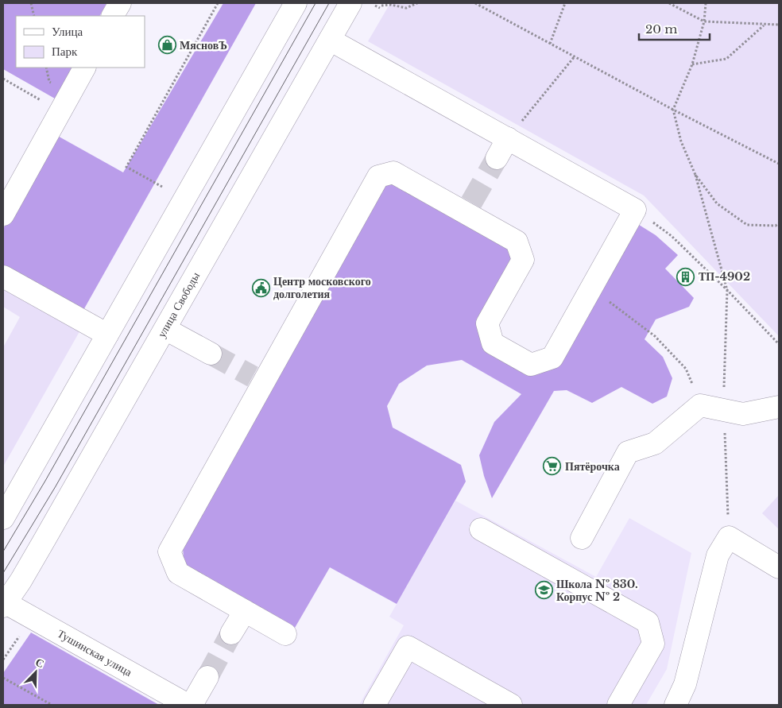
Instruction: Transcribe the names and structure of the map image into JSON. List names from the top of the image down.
{
  "streets": {
    "main road": ["улица Свободы", "Тушинская улица"]
  },
  "crossings": [
    ["улица Свободы", "Тушинская улица"]
  ],
  "places": {
    "shop": ["МясновЪ"],
    "building": ["ТП-4902"],
    "public building": ["Центр московского долголетия"],
    "supermarket": ["Пятёрочка"],
    "school or university": ["Школа № 830. Корпус № 2"]
  },
  "legend": ["Улица", "Парк"],
  "scale_bar": "20 m",
  "north": "top right"
}
